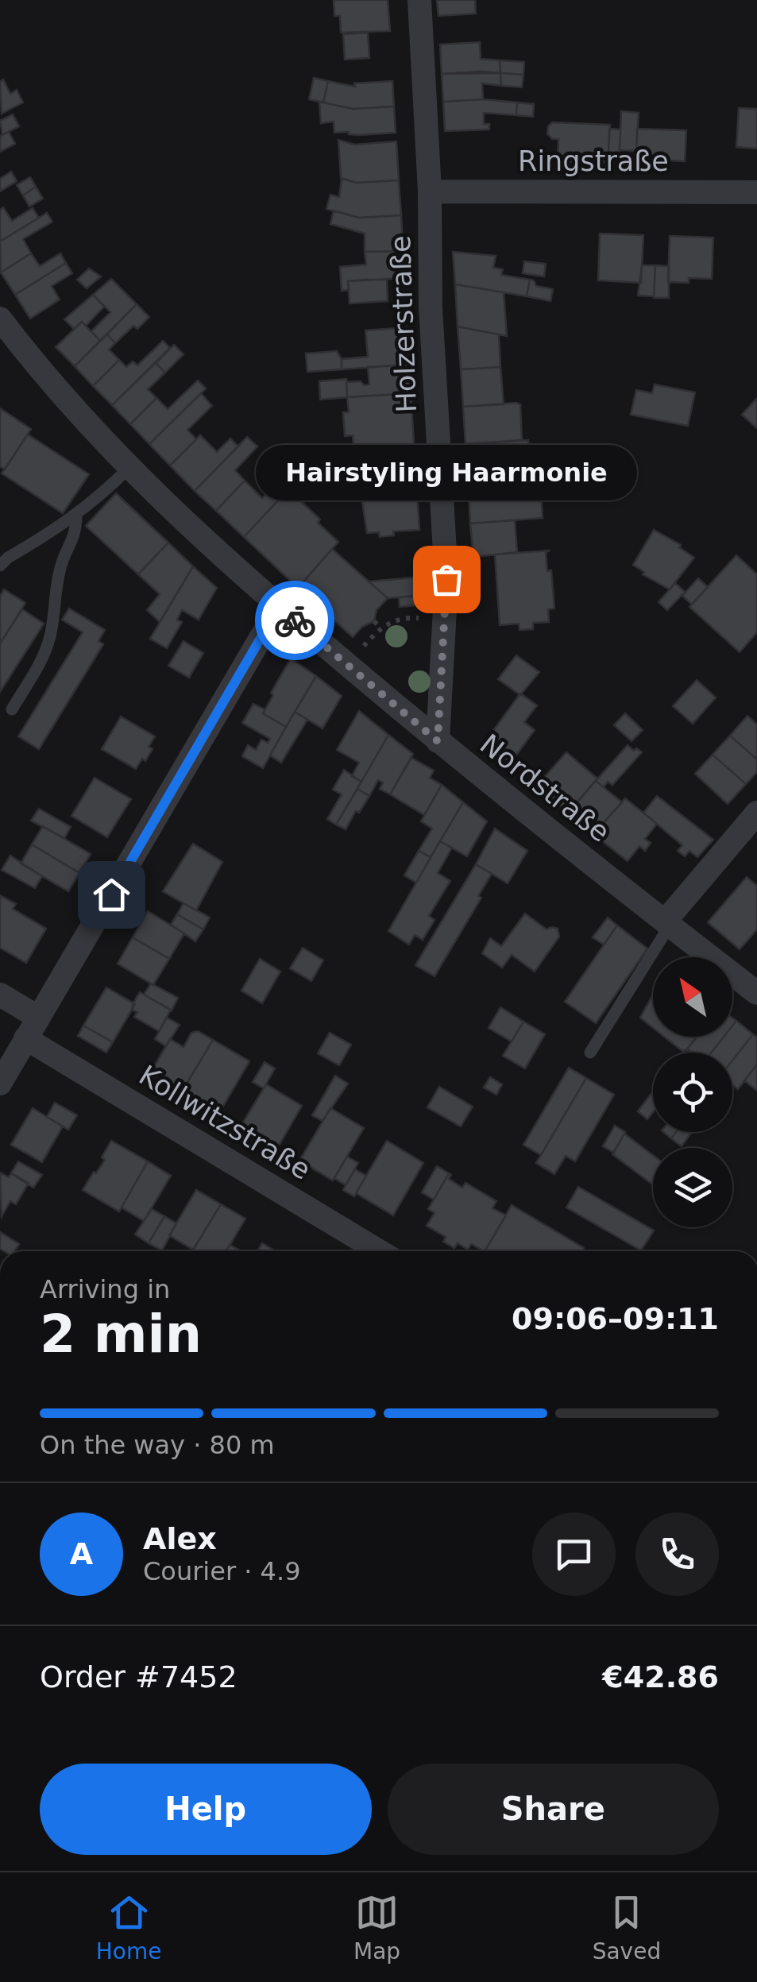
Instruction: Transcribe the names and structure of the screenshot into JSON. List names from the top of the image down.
{
  "streets": {
    "street": [
      "Ringstraße",
      "Holzerstraße",
      "Nordstraße",
      "Kollwitzstraße"
    ]
  },
  "crossings": [
    ["Ringstraße", "Holzerstraße"],
    ["Holzerstraße", "Nordstraße"]
  ],
  "places": ["Hairstyling Haarmonie"],
  "north": "top left",
  "page": {
    "bubble": "Hairstyling Haarmonie",
    "heading": ["2 min", "Arriving in", "09:06–09:11"],
    "panel": [
      "Alex",
      "Courier · 4.9",
      "Order #7452",
      "€42.86"
    ],
    "bar": "On the way · 80 m",
    "round": "A",
    "buttons": ["Help", "Share"],
    "tabs": ["Home", "Map", "Saved"]
  }
}
